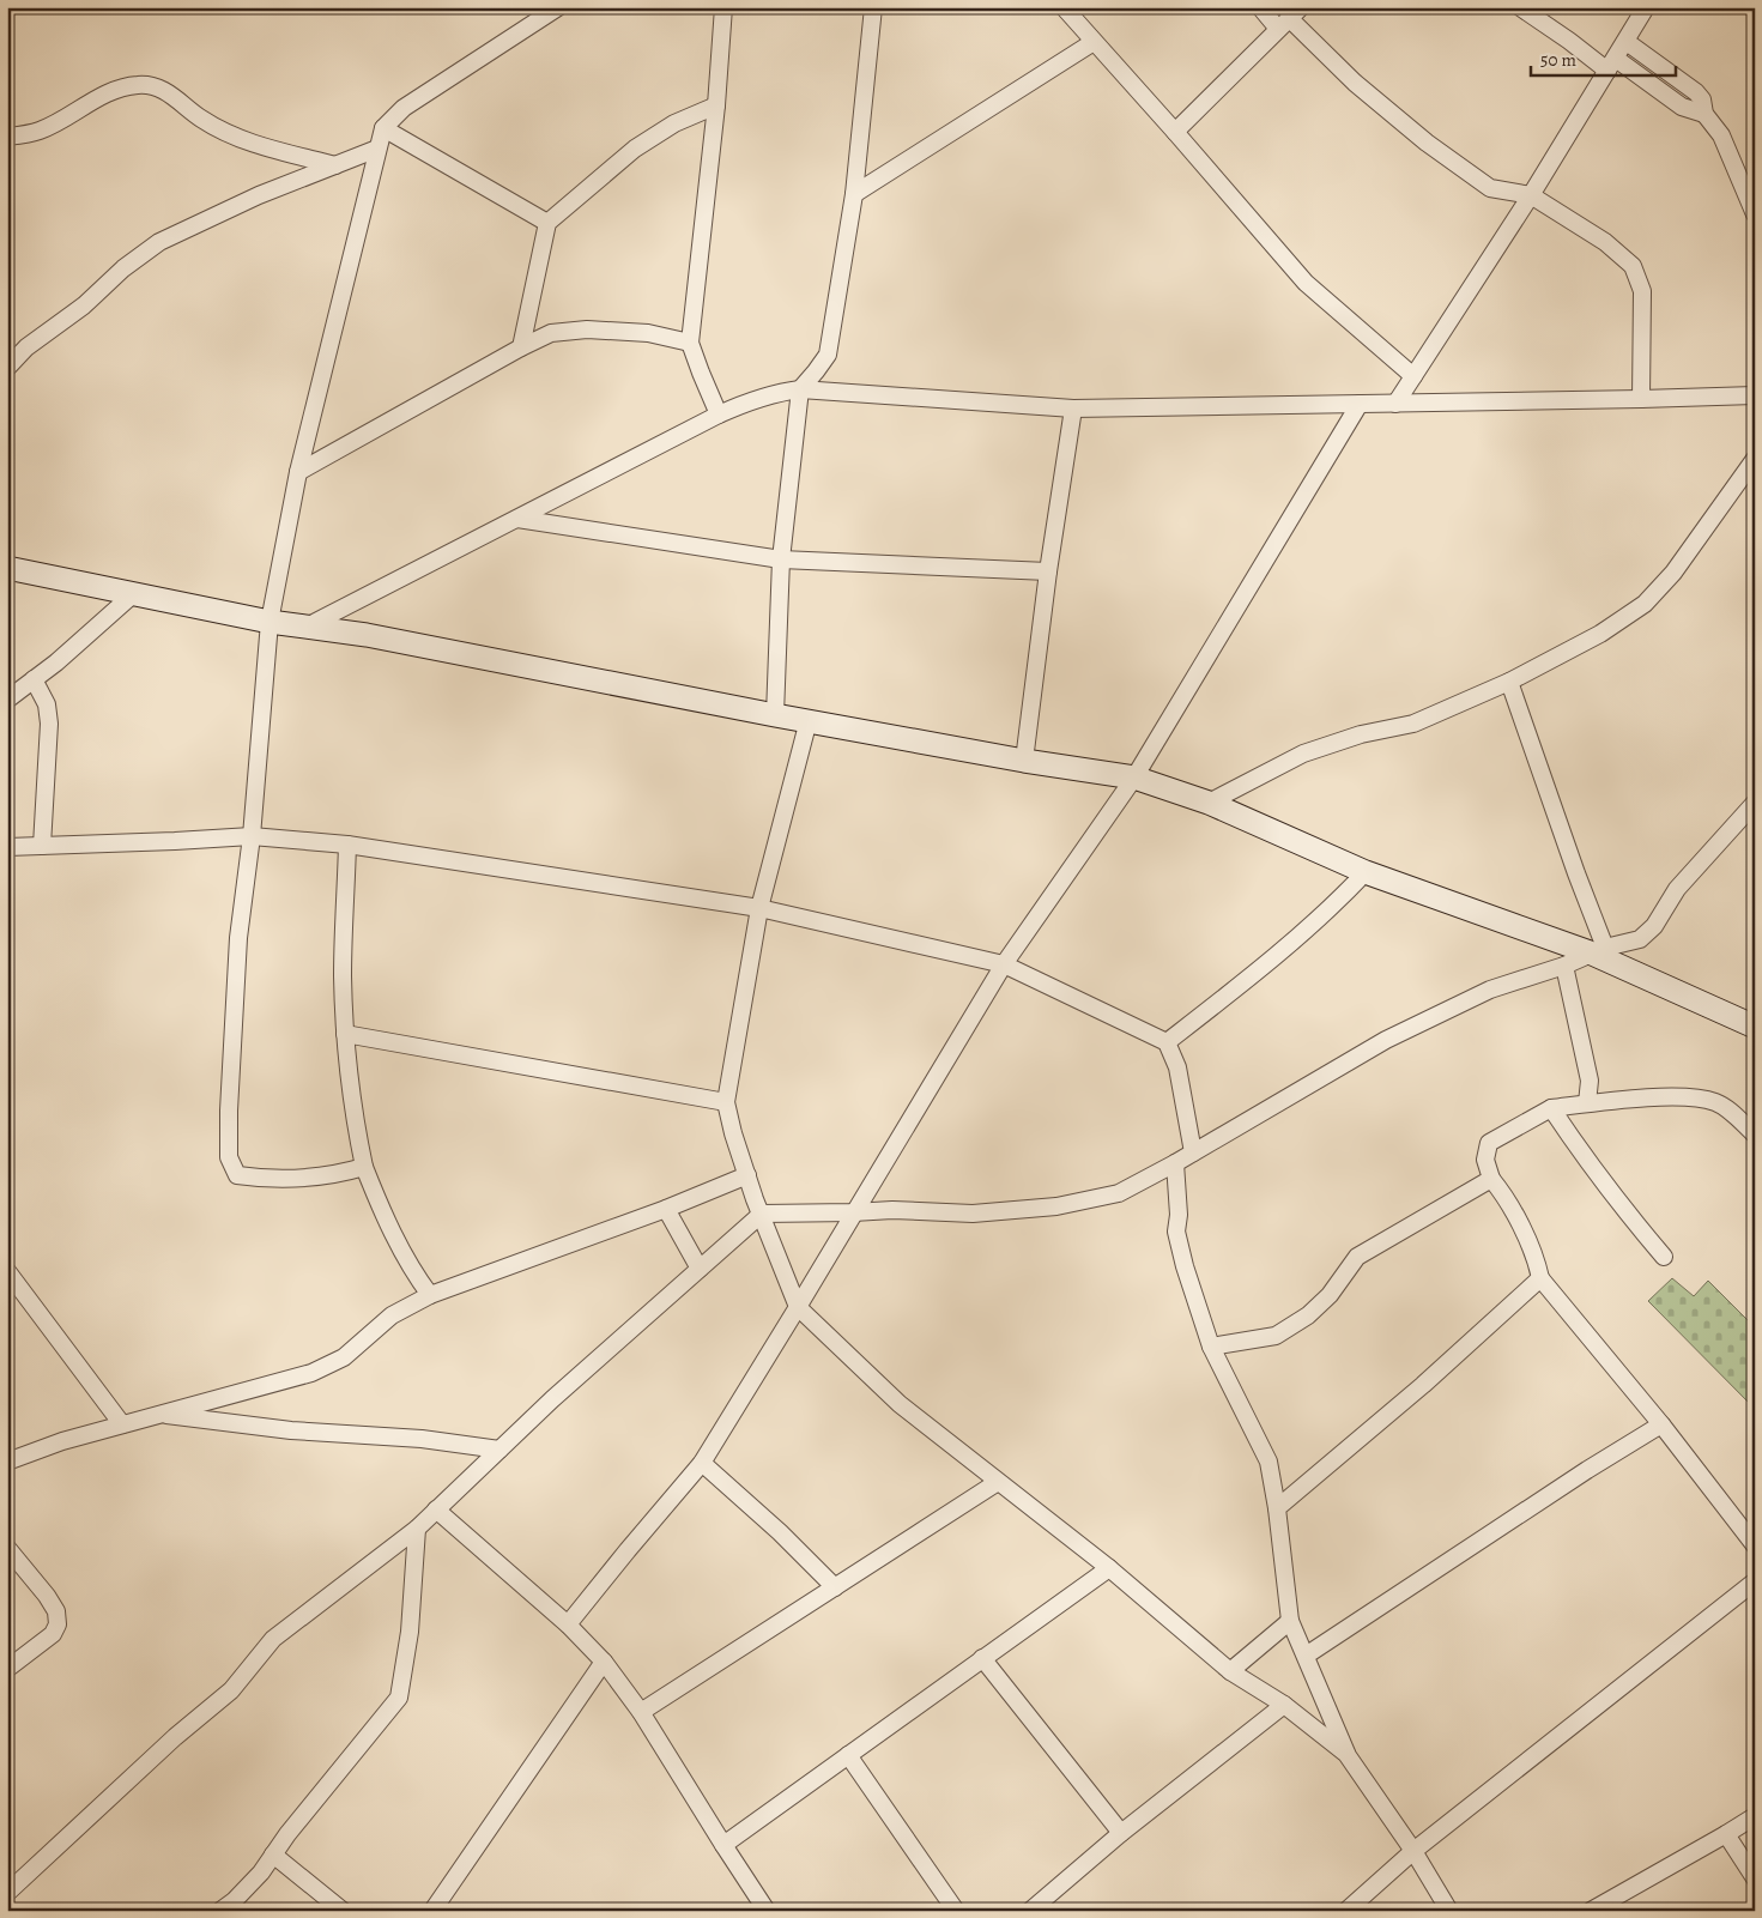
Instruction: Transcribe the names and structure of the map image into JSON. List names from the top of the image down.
{
  "scale_bar": "50 m"
}
